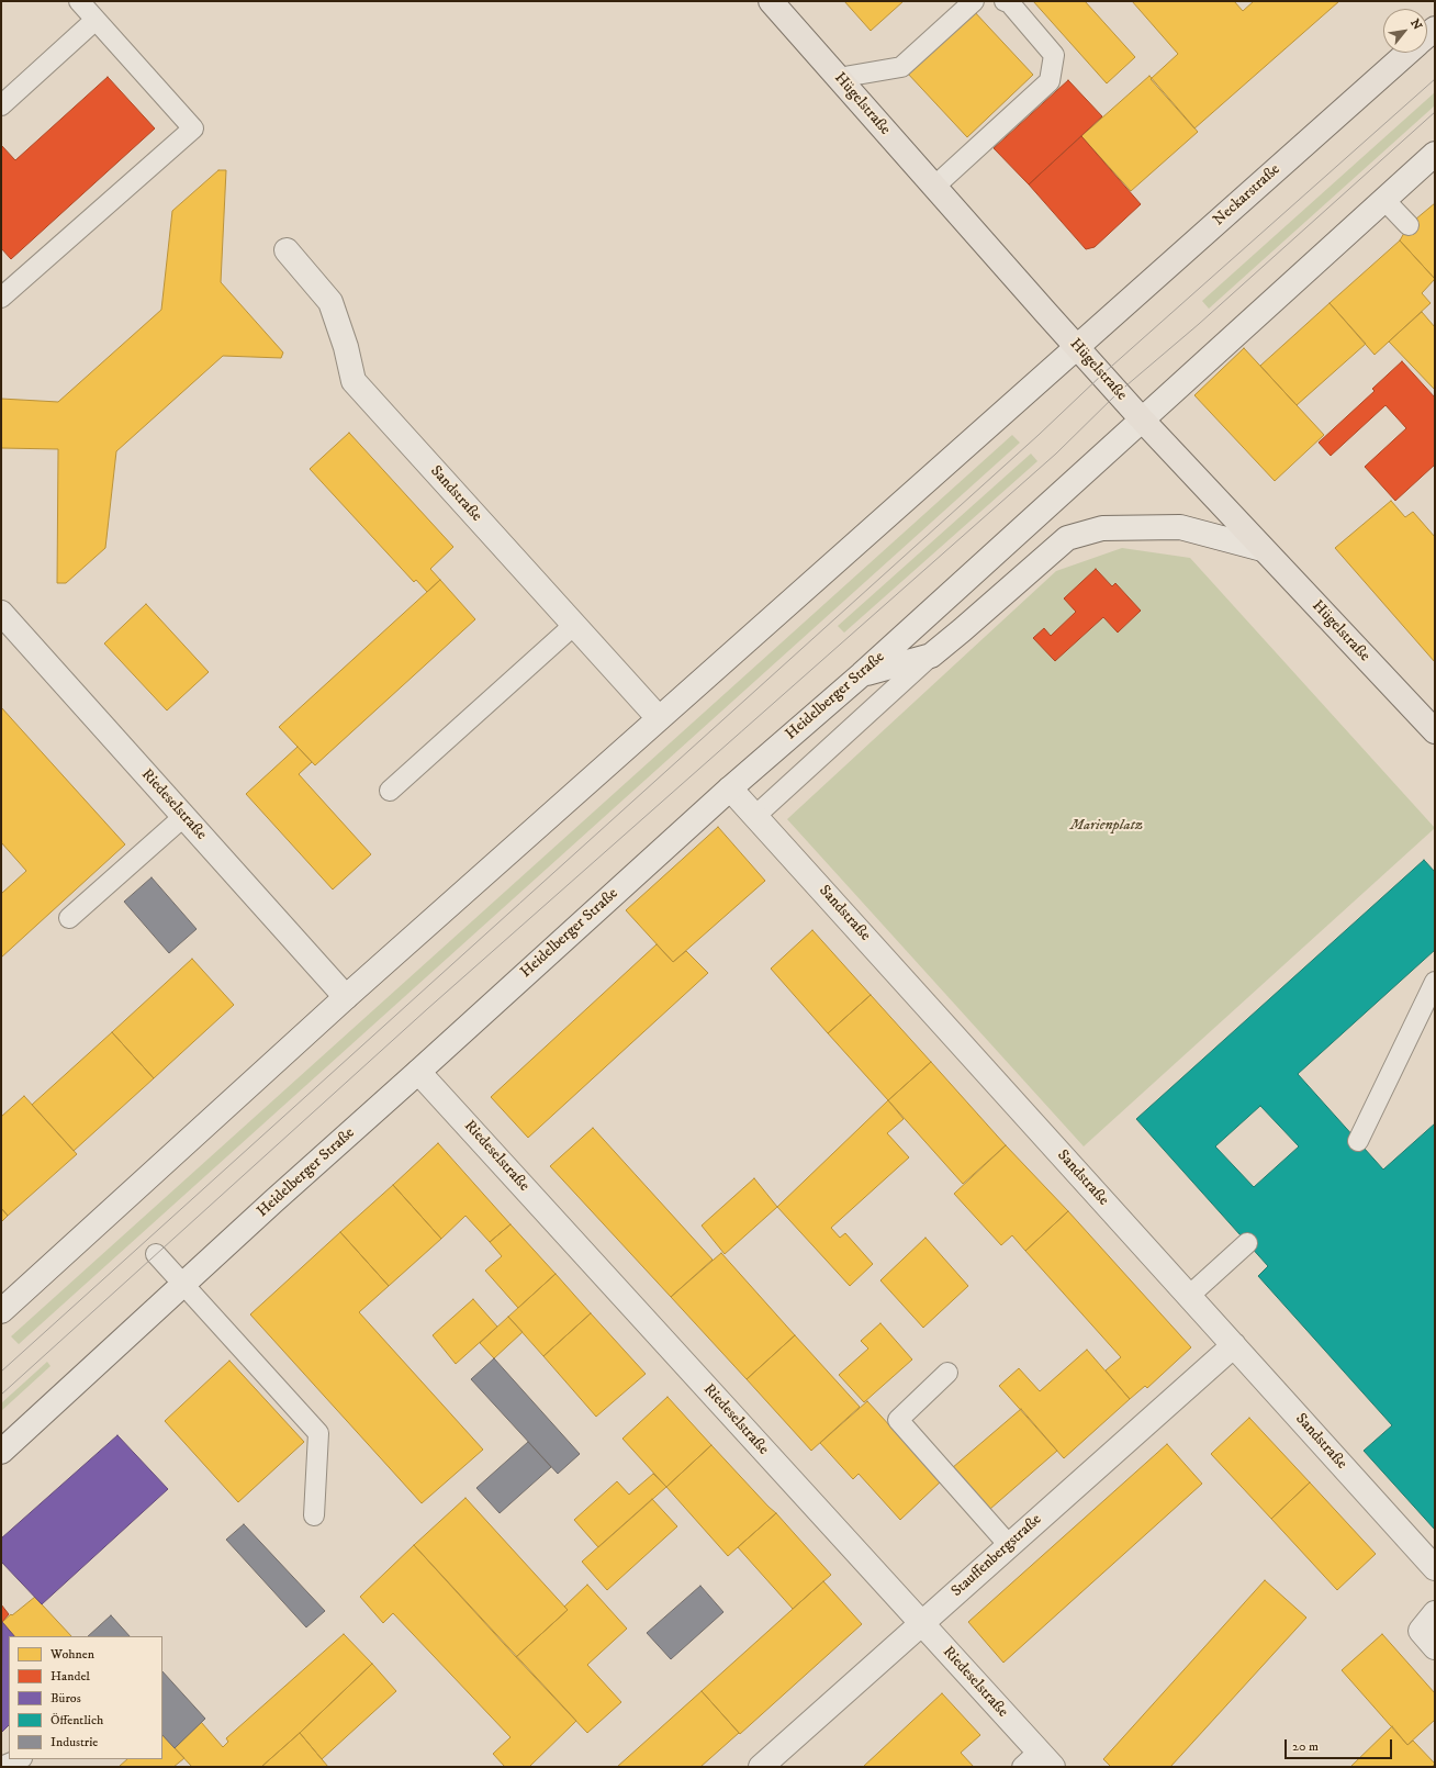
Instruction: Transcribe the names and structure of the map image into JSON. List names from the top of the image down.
{
  "streets": {
    "main road": [
      "Hügelstraße",
      "Neckarstraße",
      "Sandstraße",
      "Heidelberger Straße",
      "Riedeselstraße",
      "Stauffenbergstraße"
    ]
  },
  "crossings": [
    ["Hügelstraße", "Neckarstraße"],
    ["Hügelstraße", "Heidelberger Straße"],
    ["Sandstraße", "Heidelberger Straße"],
    ["Sandstraße", "Stauffenbergstraße"],
    ["Heidelberger Straße", "Riedeselstraße"],
    ["Riedeselstraße", "Stauffenbergstraße"]
  ],
  "parks": ["Marienplatz"],
  "legend": [
    "Wohnen",
    "Handel",
    "Büros",
    "Öffentlich",
    "Industrie"
  ],
  "scale_bar": "20 m",
  "north": "top right"
}
